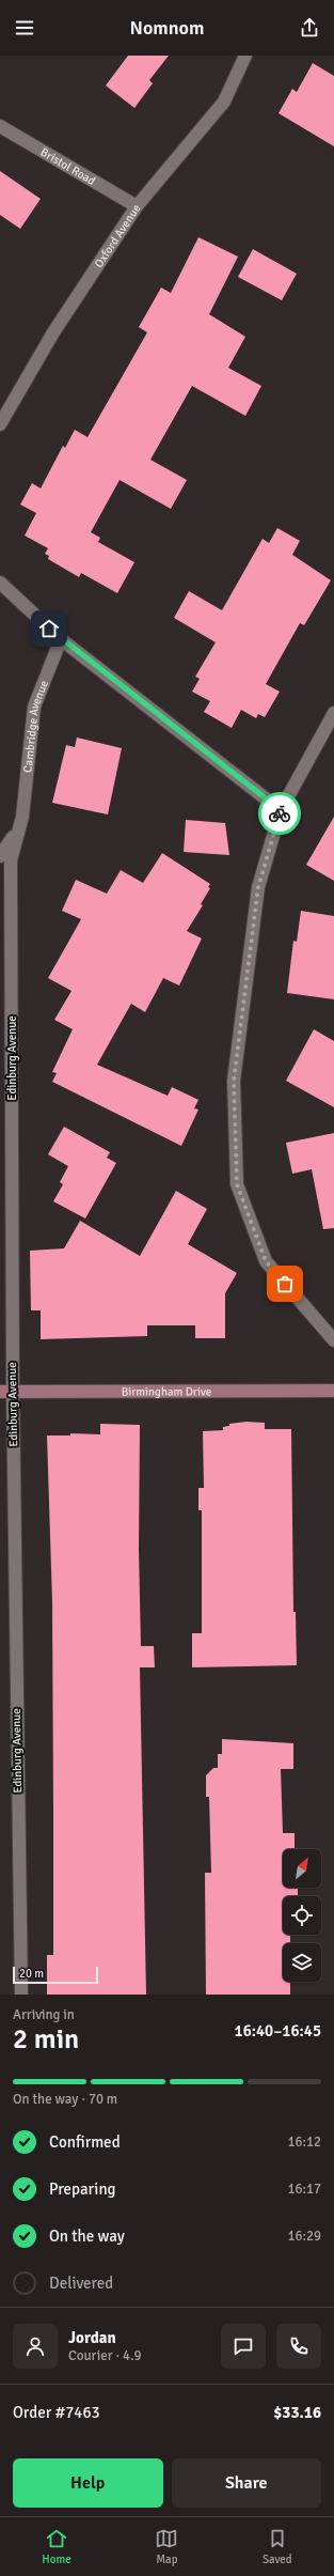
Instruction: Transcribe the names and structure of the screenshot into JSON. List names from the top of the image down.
{
  "streets": {
    "main road": ["Birmingham Drive"],
    "street": [
      "Bristol Road",
      "Oxford Avenue",
      "Cambridge Avenue",
      "Edinburg Avenue"
    ]
  },
  "crossings": [
    ["Bristol Road", "Oxford Avenue"],
    ["Cambridge Avenue", "Edinburg Avenue"],
    ["Edinburg Avenue", "Birmingham Drive"]
  ],
  "scale_bar": "20 m",
  "north": "top right",
  "page": {
    "header": "Nomnom",
    "scale": "20 m",
    "heading": ["2 min", "Arriving in", "16:40–16:45"],
    "panel": [
      "Jordan",
      "Courier · 4.9",
      "Order #7463",
      "$33.16"
    ],
    "bar": "On the way · 70 m",
    "list": [
      ["Confirmed", "16:12"],
      ["Preparing", "16:17"],
      ["On the way", "16:29"],
      "Delivered"
    ],
    "buttons": ["Help", "Share"],
    "tabs": ["Home", "Map", "Saved"]
  }
}
